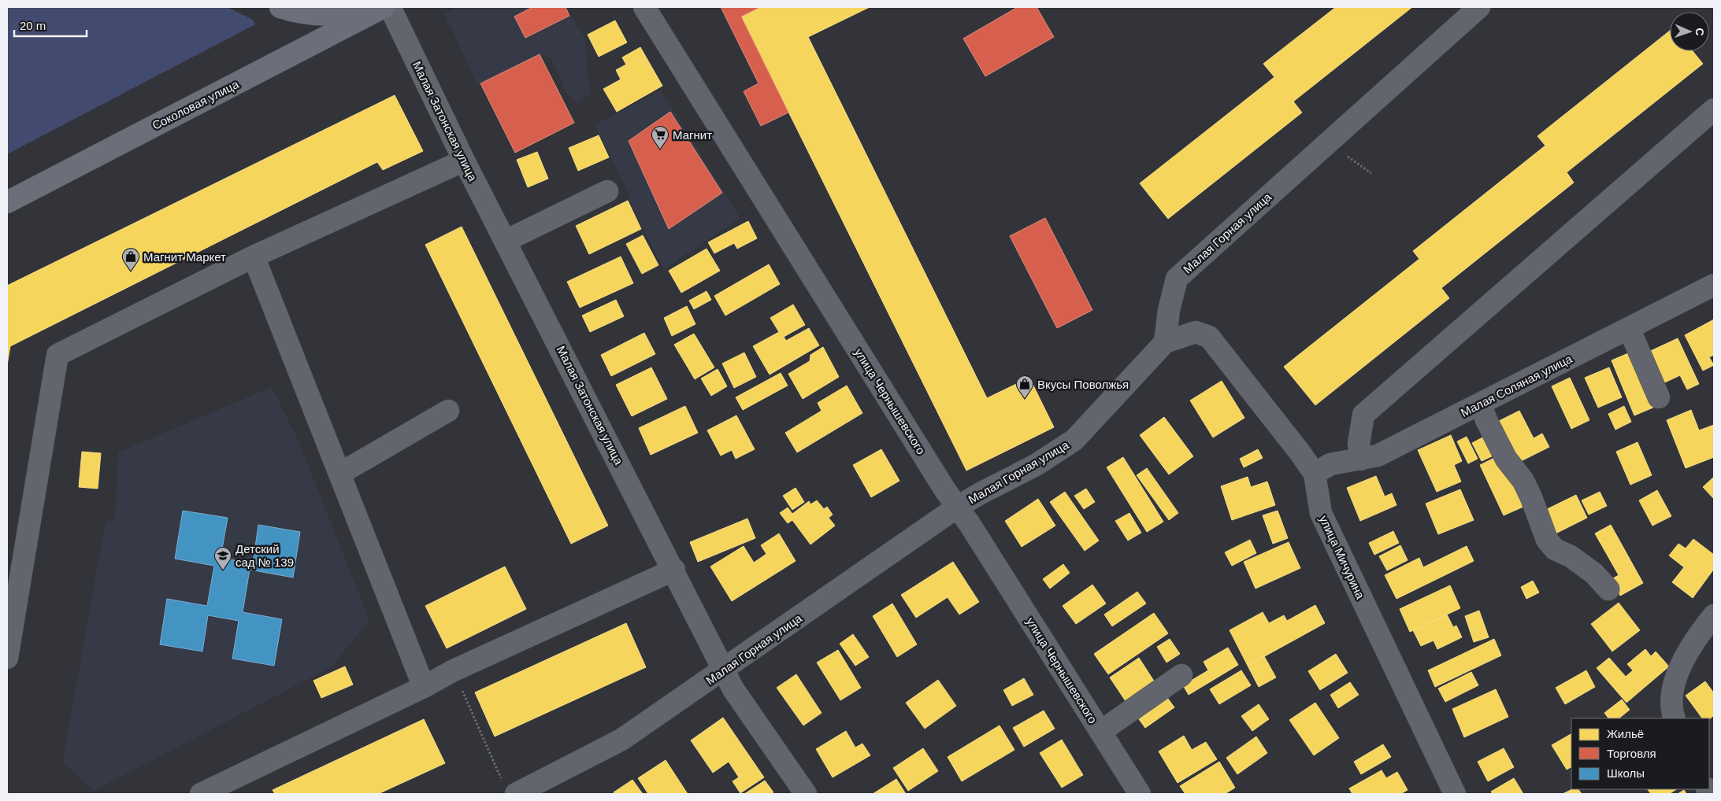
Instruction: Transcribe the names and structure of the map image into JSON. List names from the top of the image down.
{
  "streets": {
    "main road": ["Соколовая улица"],
    "street": [
      "Малая Затонская улица",
      "Малая Горная улица",
      "Малая Соляная улица",
      "улица Чернышевского",
      "улица Мичурина"
    ]
  },
  "crossings": [
    ["Малая Затонская улица", "Малая Горная улица"],
    ["Малая Горная улица", "улица Чернышевского"],
    ["Малая Горная улица", "улица Мичурина"],
    ["Малая Соляная улица", "улица Мичурина"]
  ],
  "places": {
    "supermarket": ["Магнит"],
    "shop": ["Магнит Маркет", "Вкусы Поволжья"],
    "school or university": ["Детский сад № 139"]
  },
  "legend": ["Жильё", "Торговля", "Школы"],
  "scale_bar": "20 m",
  "north": "right"
}
